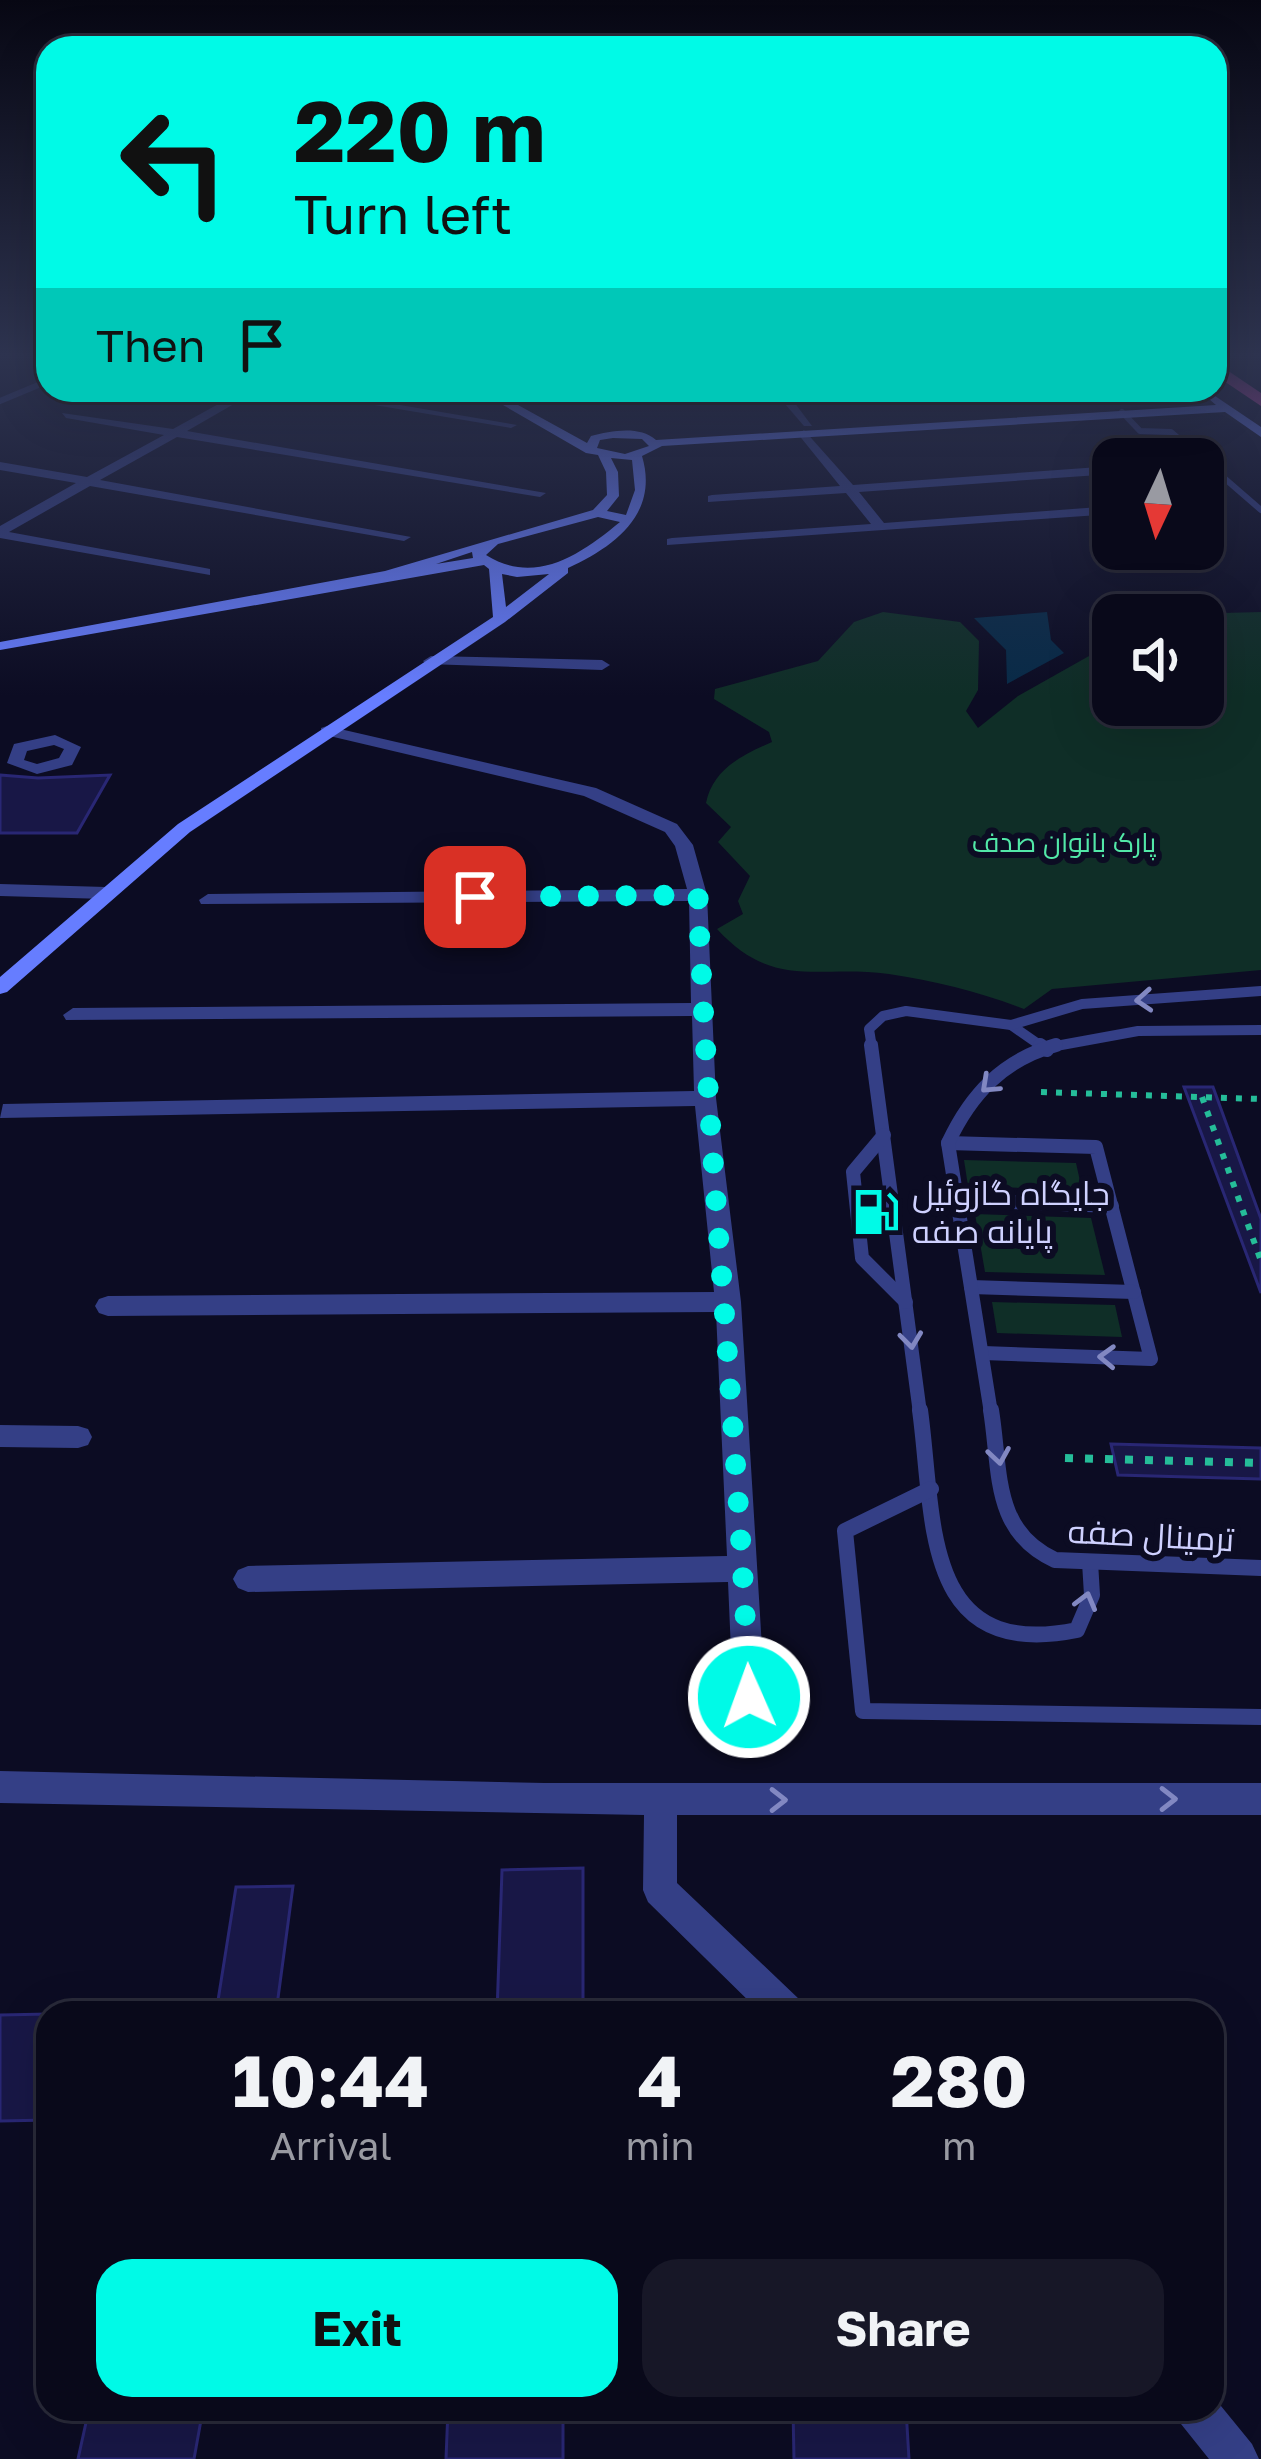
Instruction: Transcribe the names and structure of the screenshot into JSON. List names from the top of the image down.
{
  "streets": {
    "lane": ["ترمینال صفه"]
  },
  "parks": ["پارک بانوان صدف"],
  "places": {
    "fuel station": ["جایگاه گازوئیل پایانه صفه"]
  },
  "north": "bottom",
  "page": {
    "turn": ["220 m", "Turn left"],
    "then": "Then",
    "eta": [
      "10:44",
      "Arrival",
      "4",
      "min",
      "280",
      "m"
    ],
    "buttons": ["Exit", "Share"]
  }
}
